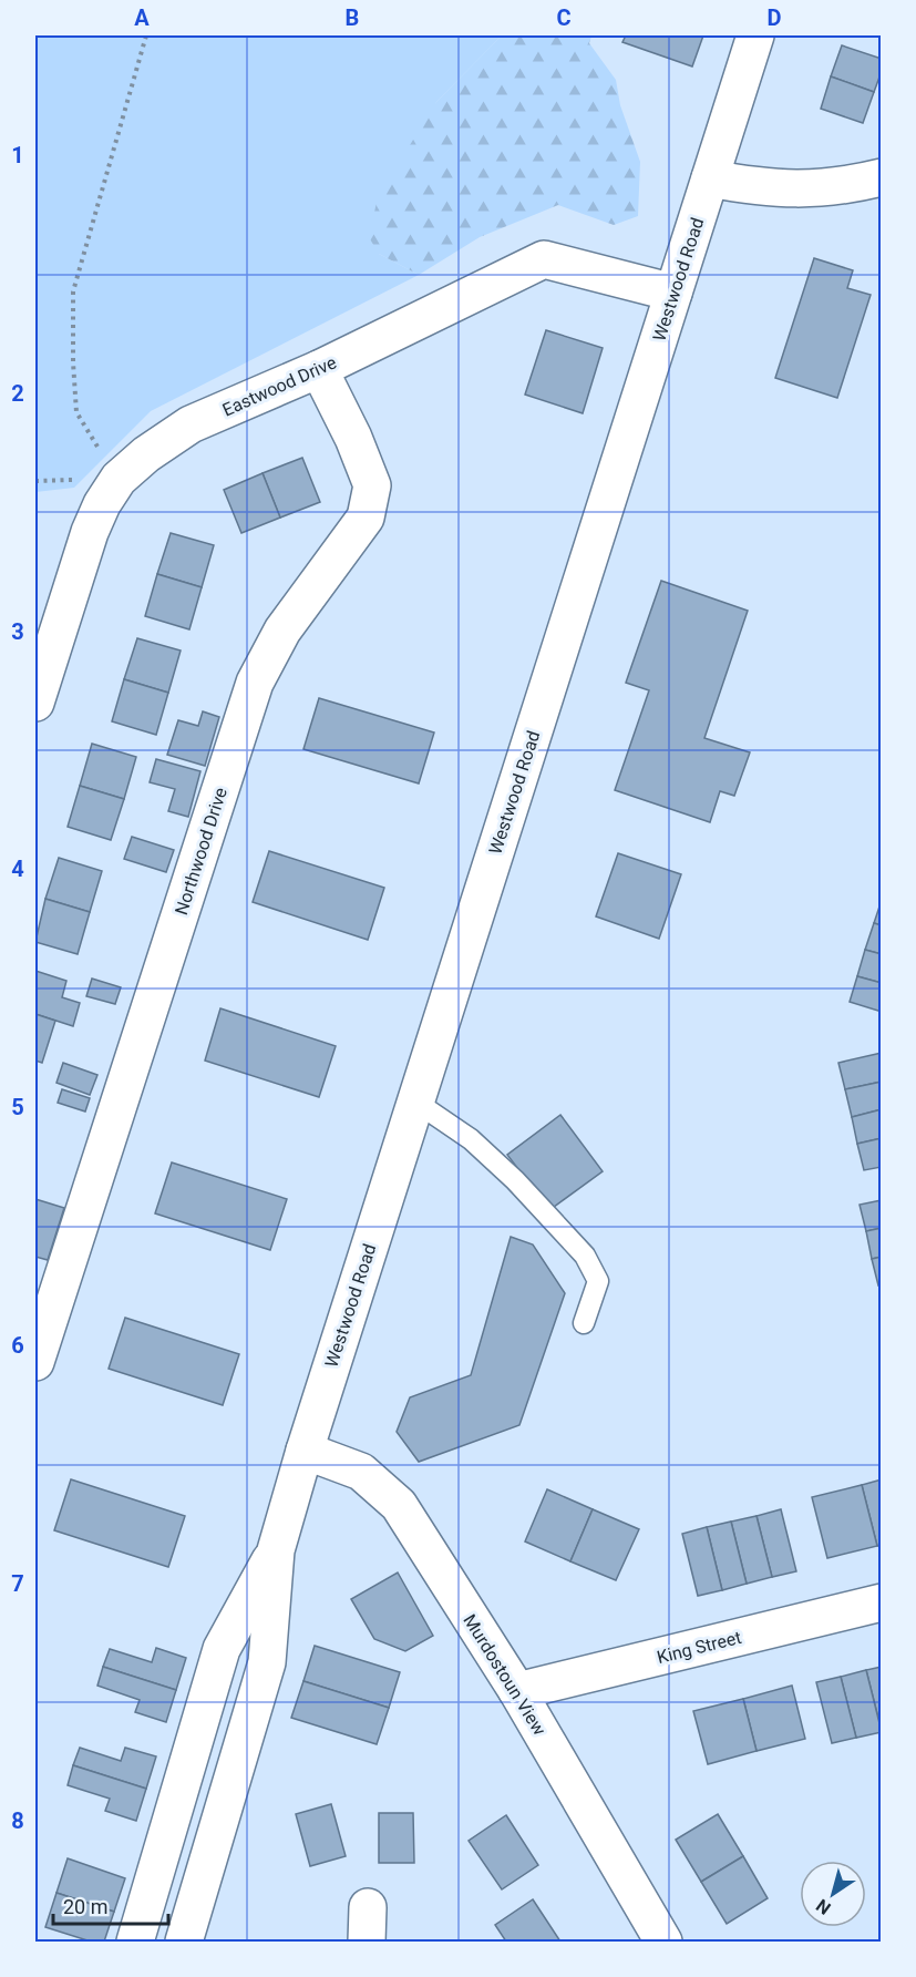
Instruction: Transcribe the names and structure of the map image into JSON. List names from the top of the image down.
{
  "streets": {
    "street": [
      "Westwood Road",
      "Eastwood Drive",
      "Northwood Drive",
      "King Street",
      "Murdostoun View"
    ]
  },
  "crossings": [
    ["Westwood Road", "Eastwood Drive"],
    ["Westwood Road", "Murdostoun View"],
    ["Eastwood Drive", "Northwood Drive"],
    ["King Street", "Murdostoun View"]
  ],
  "scale_bar": "20 m",
  "north": "bottom left",
  "grid": {
    "columns": [
      "A",
      "B",
      "C",
      "D"
    ],
    "rows": [
      "1",
      "2",
      "3",
      "4",
      "5",
      "6",
      "7",
      "8"
    ]
  }
}
